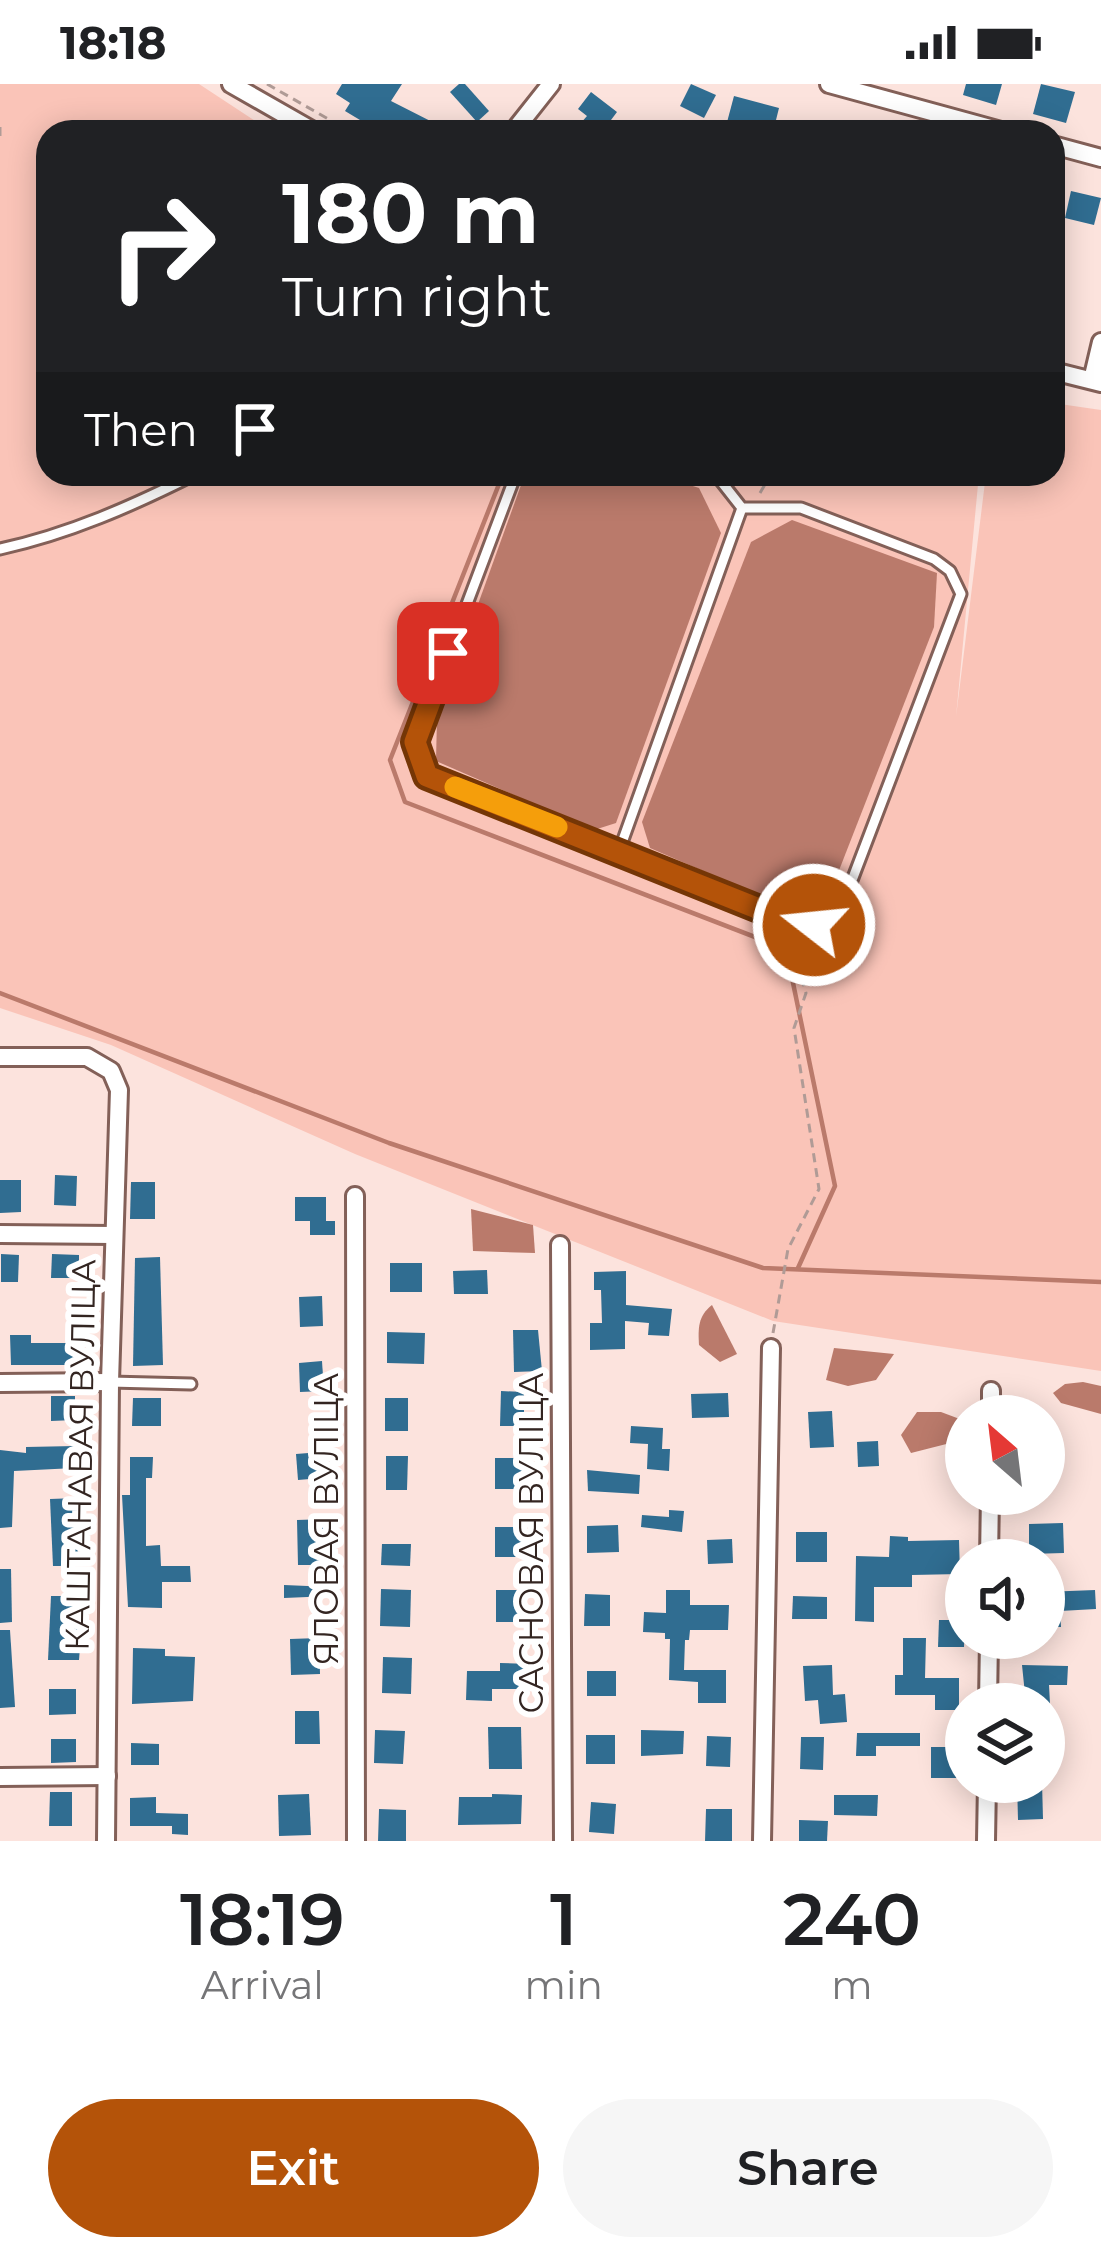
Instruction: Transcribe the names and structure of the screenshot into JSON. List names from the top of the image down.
{
  "streets": {
    "street": ["КАШТАНАВАЯ ВУЛІЦА", "ЯЛОВАЯ ВУЛІЦА", "САСНОВАЯ ВУЛІЦА"]
  },
  "north": "top left",
  "page": {
    "status": "18:18",
    "turn": ["180 m", "Turn right"],
    "then": "Then",
    "eta": [
      "18:19",
      "Arrival",
      "1",
      "min",
      "240",
      "m"
    ],
    "buttons": ["Exit", "Share"]
  }
}
